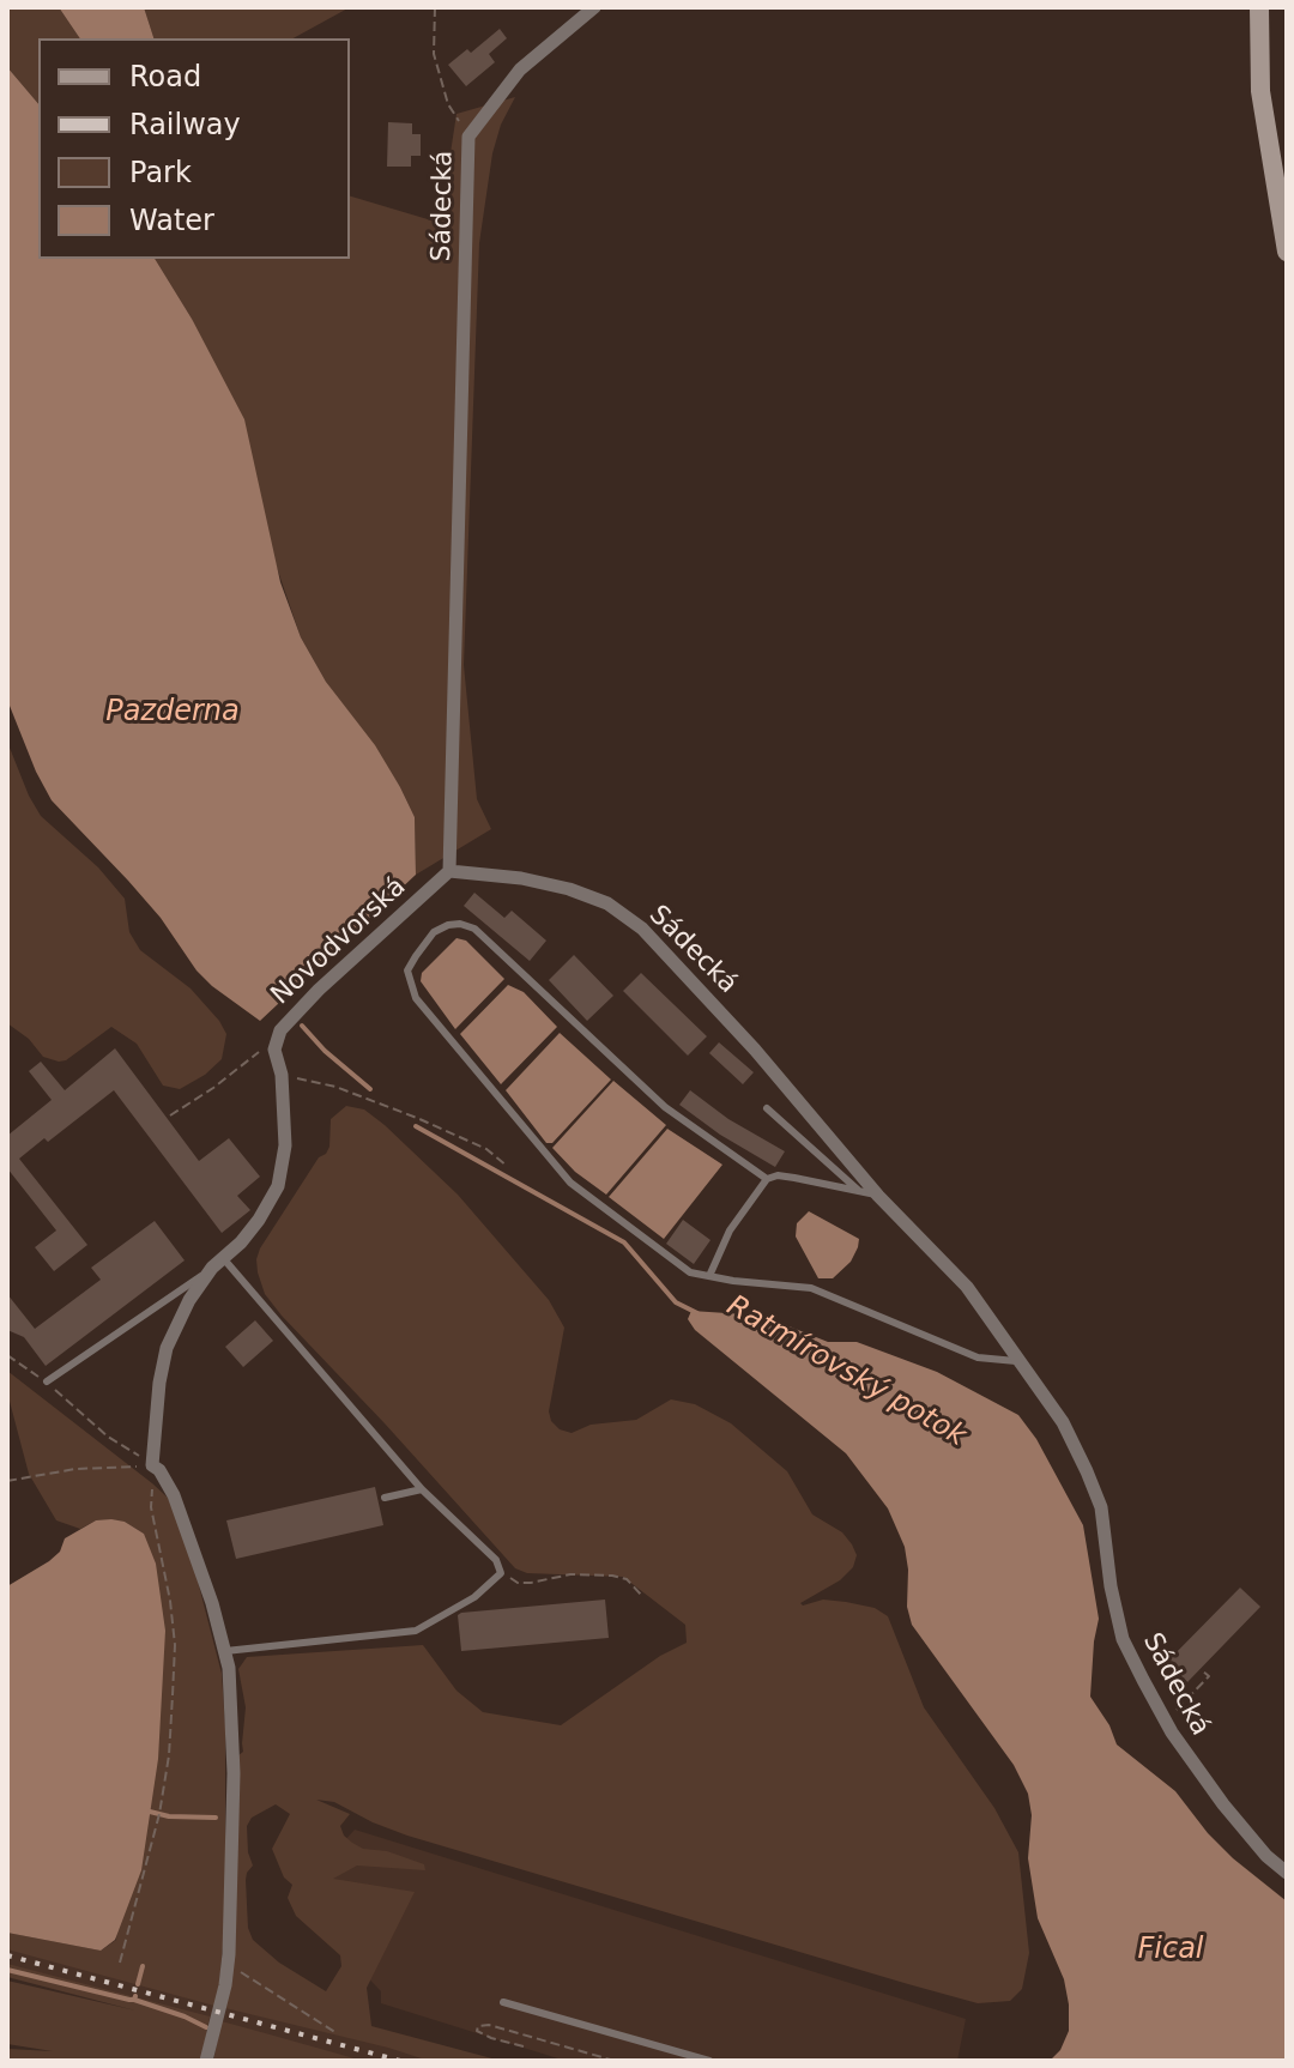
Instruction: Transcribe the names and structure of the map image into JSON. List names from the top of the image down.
{
  "streets": {
    "street": ["Sádecká", "Novodvorská"]
  },
  "crossings": [
    ["Sádecká", "Novodvorská"]
  ],
  "water": ["Pazderna", "Ratmírovský potok", "Fical"],
  "legend": [
    "Road",
    "Railway",
    "Park",
    "Water"
  ]
}
